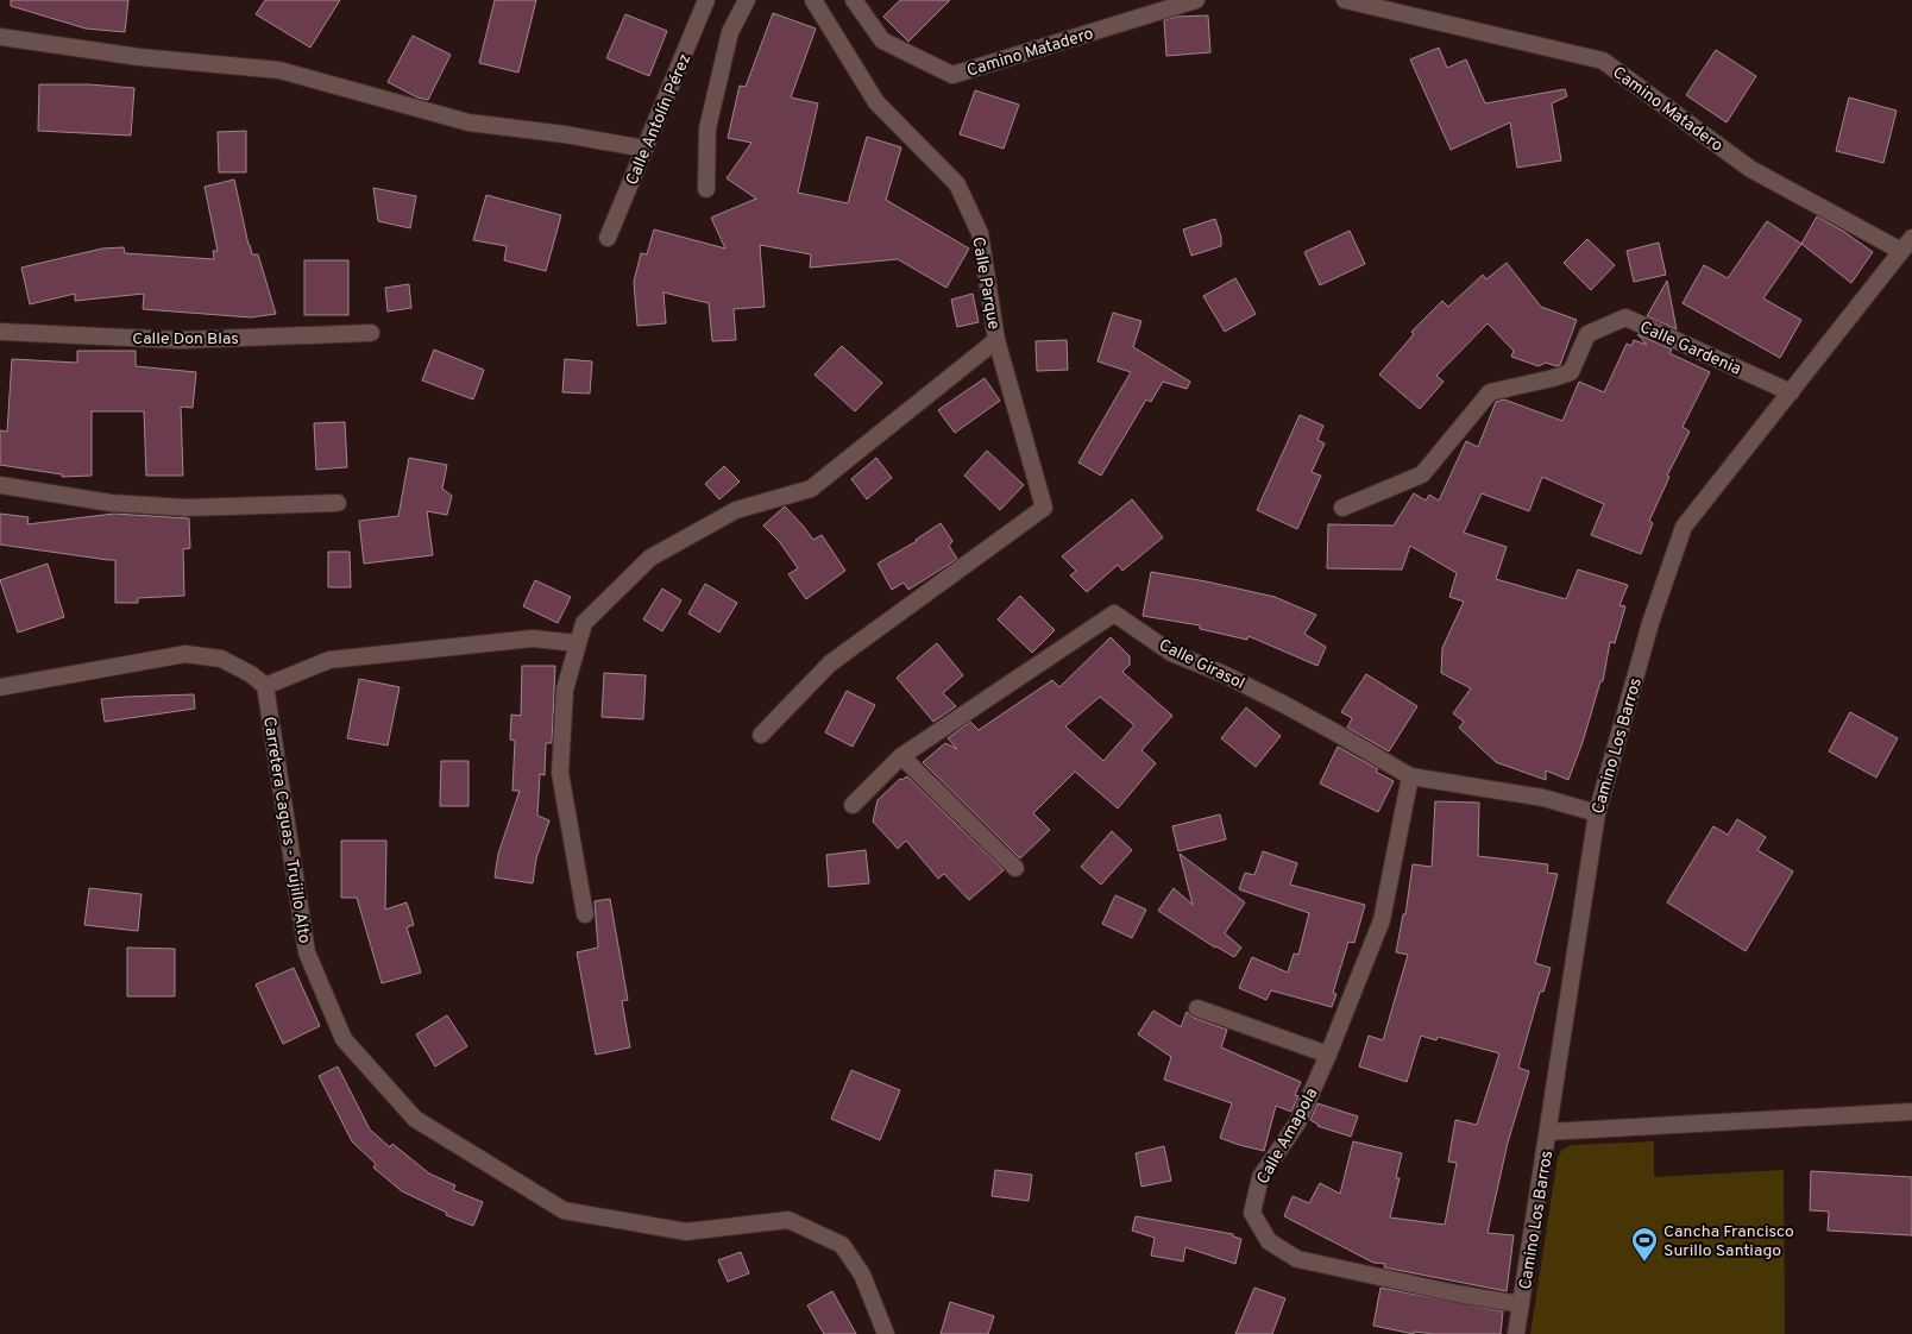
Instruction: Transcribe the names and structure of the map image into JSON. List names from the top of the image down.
{
  "streets": {
    "street": [
      "Camino Matadero",
      "Calle Antolín Pérez",
      "Calle Parque",
      "Calle Don Blas",
      "Calle Gardenia",
      "Calle Girasol",
      "Camino Los Barros",
      "Carretera Caguas - Trujillo Alto",
      "Calle Amapola"
    ]
  },
  "crossings": [
    ["Camino Matadero", "Camino Los Barros"],
    ["Calle Gardenia", "Camino Los Barros"],
    ["Calle Girasol", "Camino Los Barros"],
    ["Calle Girasol", "Calle Amapola"],
    ["Camino Los Barros", "Calle Amapola"]
  ],
  "places": {
    "sports": ["Cancha Francisco Surillo Santiago"]
  }
}
